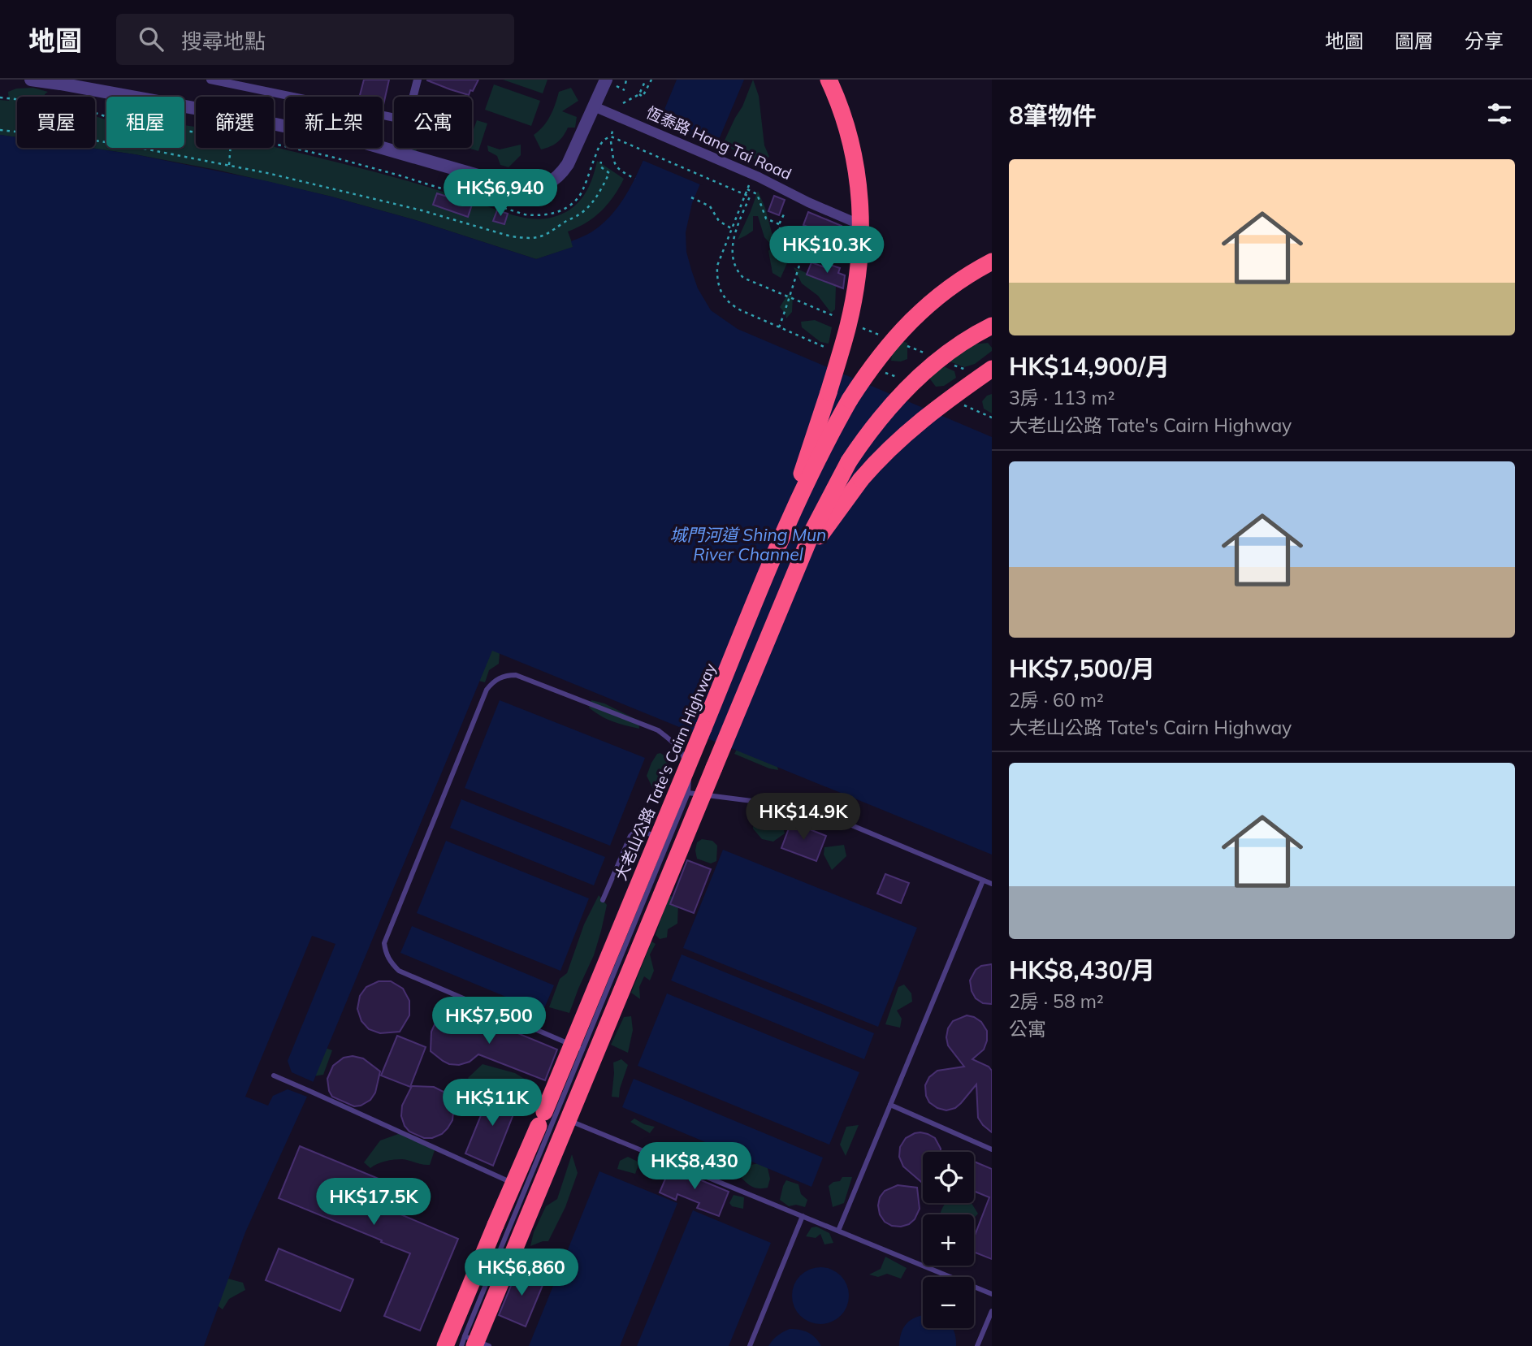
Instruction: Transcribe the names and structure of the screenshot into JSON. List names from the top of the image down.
{
  "streets": {
    "highway": ["大老山公路 Tate's Cairn Highway"],
    "street": ["恆泰路 Hang Tai Road"]
  },
  "water": ["城門河道 Shing Mun River Channel"],
  "page": {
    "header": "地圖",
    "search": "搜尋地點",
    "nav": ["地圖", "圖層", "分享"],
    "heading": "8筆物件",
    "chip": [
      "買屋",
      "租屋",
      "篩選",
      "新上架",
      "公寓"
    ],
    "list": [
      {
        "name": "HK$14,900/月",
        "note": "3房 · 113 m² · 大老山公路 Tate's Cairn Highway"
      },
      {
        "name": "HK$7,500/月",
        "note": "2房 · 60 m² · 大老山公路 Tate's Cairn Highway"
      },
      {
        "name": "HK$8,430/月",
        "note": "2房 · 58 m² · 公寓"
      }
    ],
    "price": [
      "HK$6,940",
      "HK$10.3K",
      "HK$14.9K",
      "HK$7,500",
      "HK$11K",
      "HK$8,430",
      "HK$17.5K",
      "HK$6,860"
    ],
    "map_buttons": ["+", "−"]
  }
}
